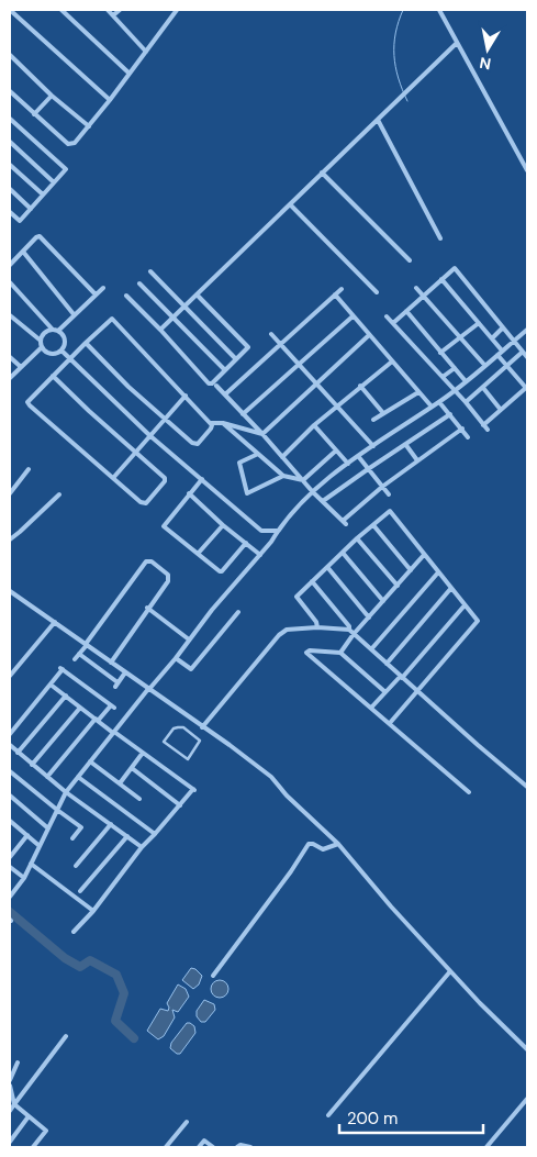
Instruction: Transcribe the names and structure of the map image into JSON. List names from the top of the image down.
{
  "scale_bar": "200 m",
  "north": "bottom"
}
